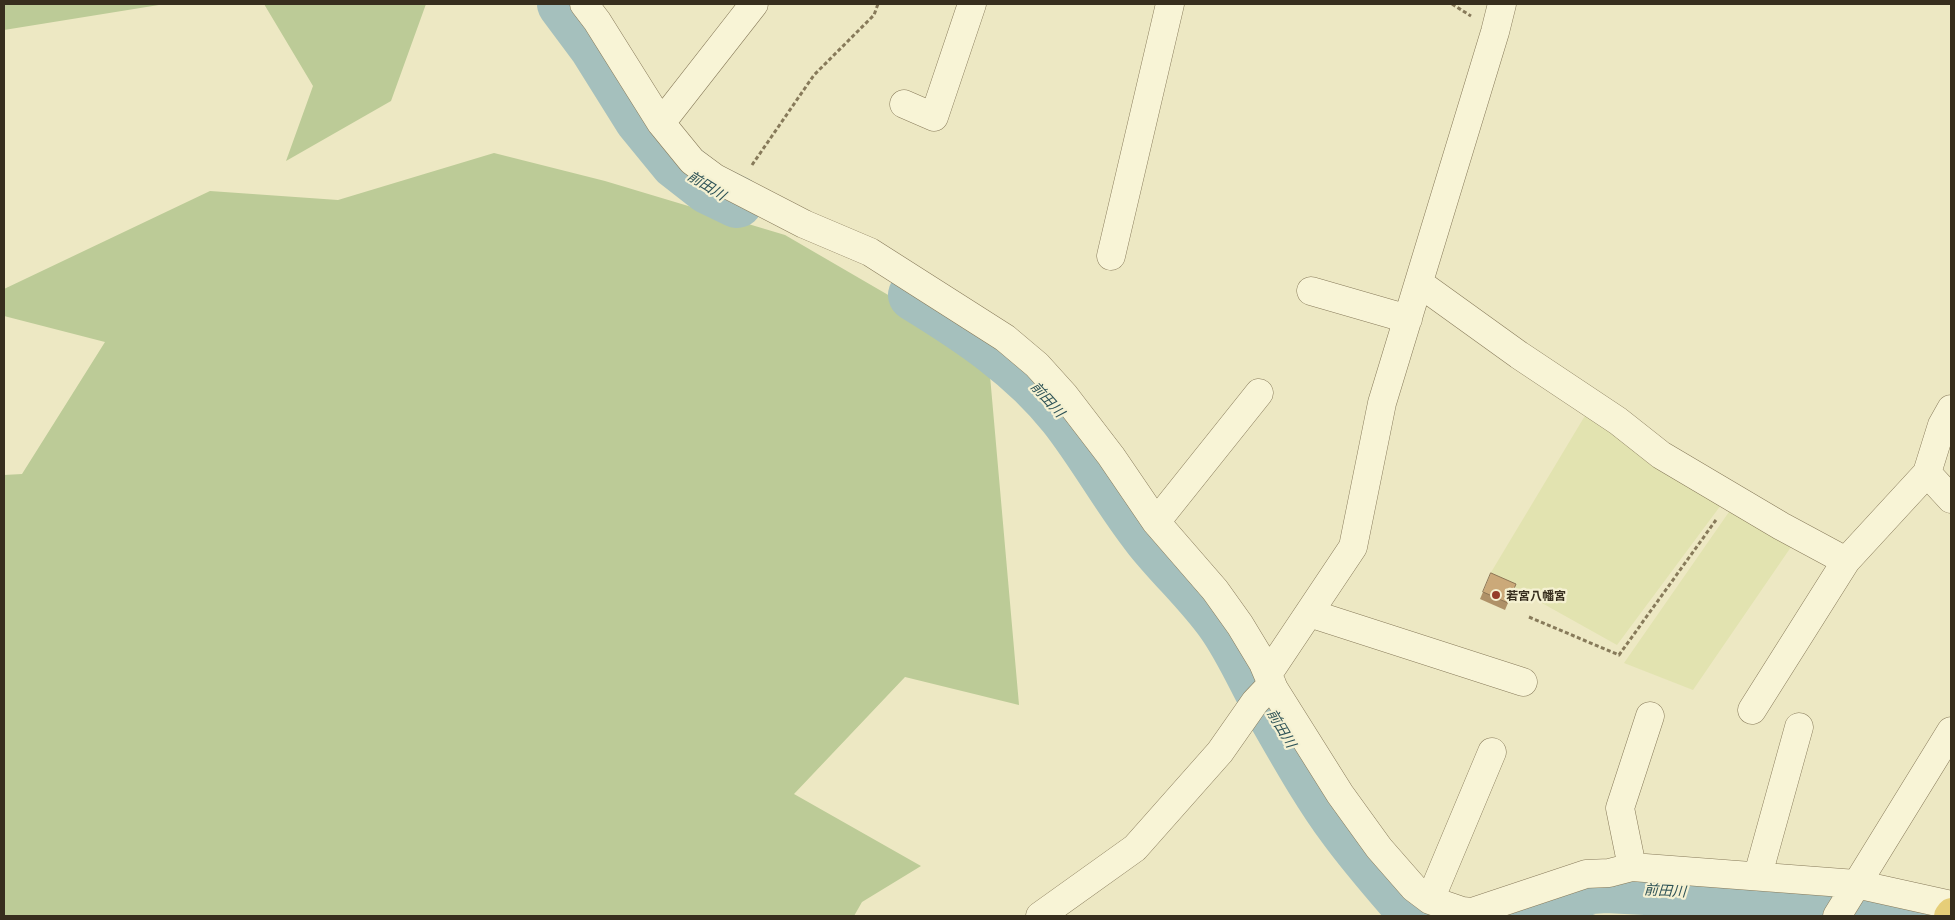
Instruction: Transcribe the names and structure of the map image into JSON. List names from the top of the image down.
{
  "water": ["前田川"],
  "places": ["若宮八幡宮"]
}
